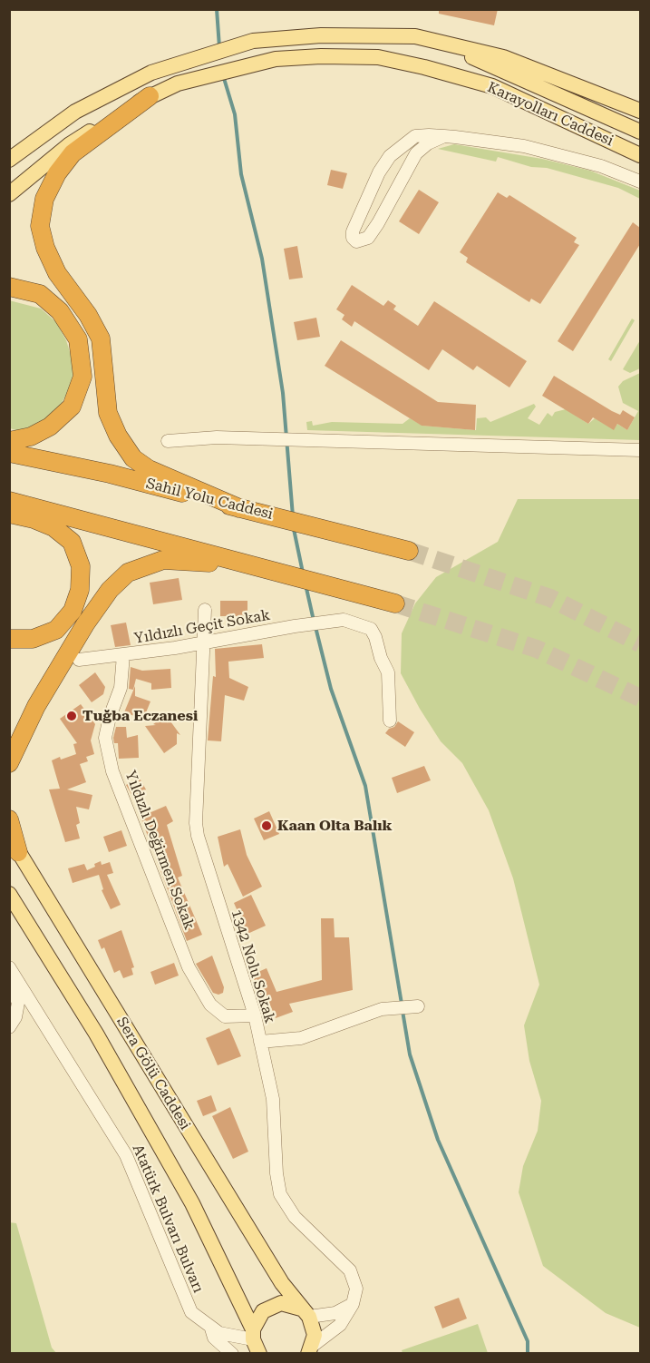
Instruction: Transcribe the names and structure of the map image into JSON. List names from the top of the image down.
{
  "streets": {
    "highway": ["Sahil Yolu Caddesi"],
    "main road": ["Karayolları Caddesi", "Sera Gölü Caddesi"],
    "street": [
      "Yıldızlı Geçit Sokak",
      "Yıldızlı Değirmen Sokak",
      "1342 Nolu Sokak",
      "Atatürk Bulvarı Bulvarı"
    ]
  },
  "crossings": [
    ["Yıldızlı Geçit Sokak", "Yıldızlı Değirmen Sokak"],
    ["Yıldızlı Geçit Sokak", "1342 Nolu Sokak"],
    ["Yıldızlı Değirmen Sokak", "1342 Nolu Sokak"],
    ["Sera Gölü Caddesi", "Atatürk Bulvarı Bulvarı"]
  ],
  "places": ["Tuğba Eczanesi", "Kaan Olta Balık"]
}
